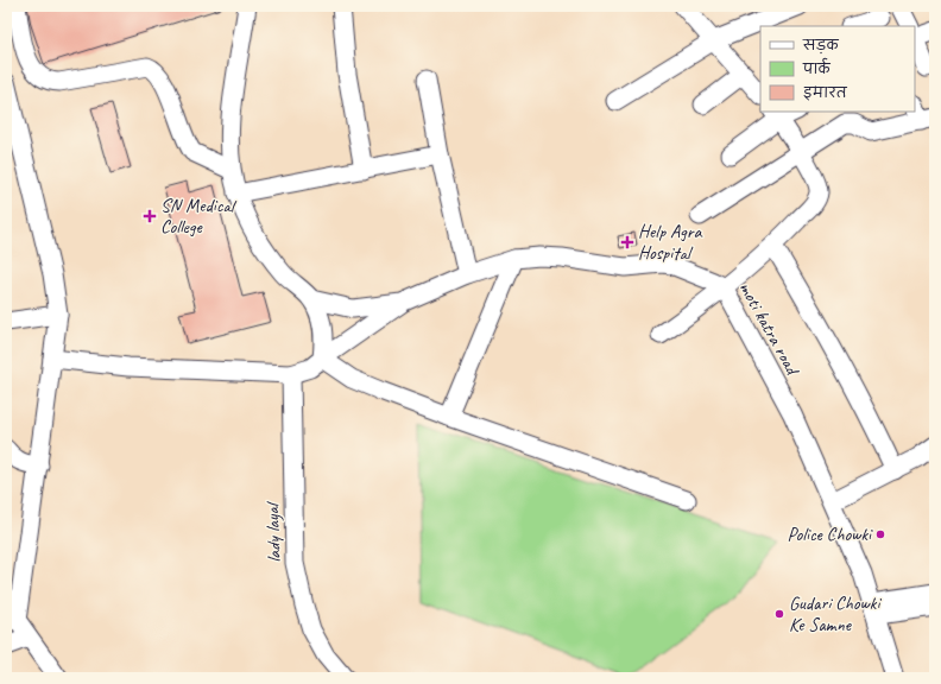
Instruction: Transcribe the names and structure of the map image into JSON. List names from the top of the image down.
{
  "streets": {
    "street": ["moti katra road", "lady layal"]
  },
  "places": {
    "health": ["SN Medical College", "Help Agra Hospital"],
    "other": ["Police Chowki", "Gudari Chowki Ke Samne"]
  },
  "legend": ["सड़क", "पार्क", "इमारत"]
}
